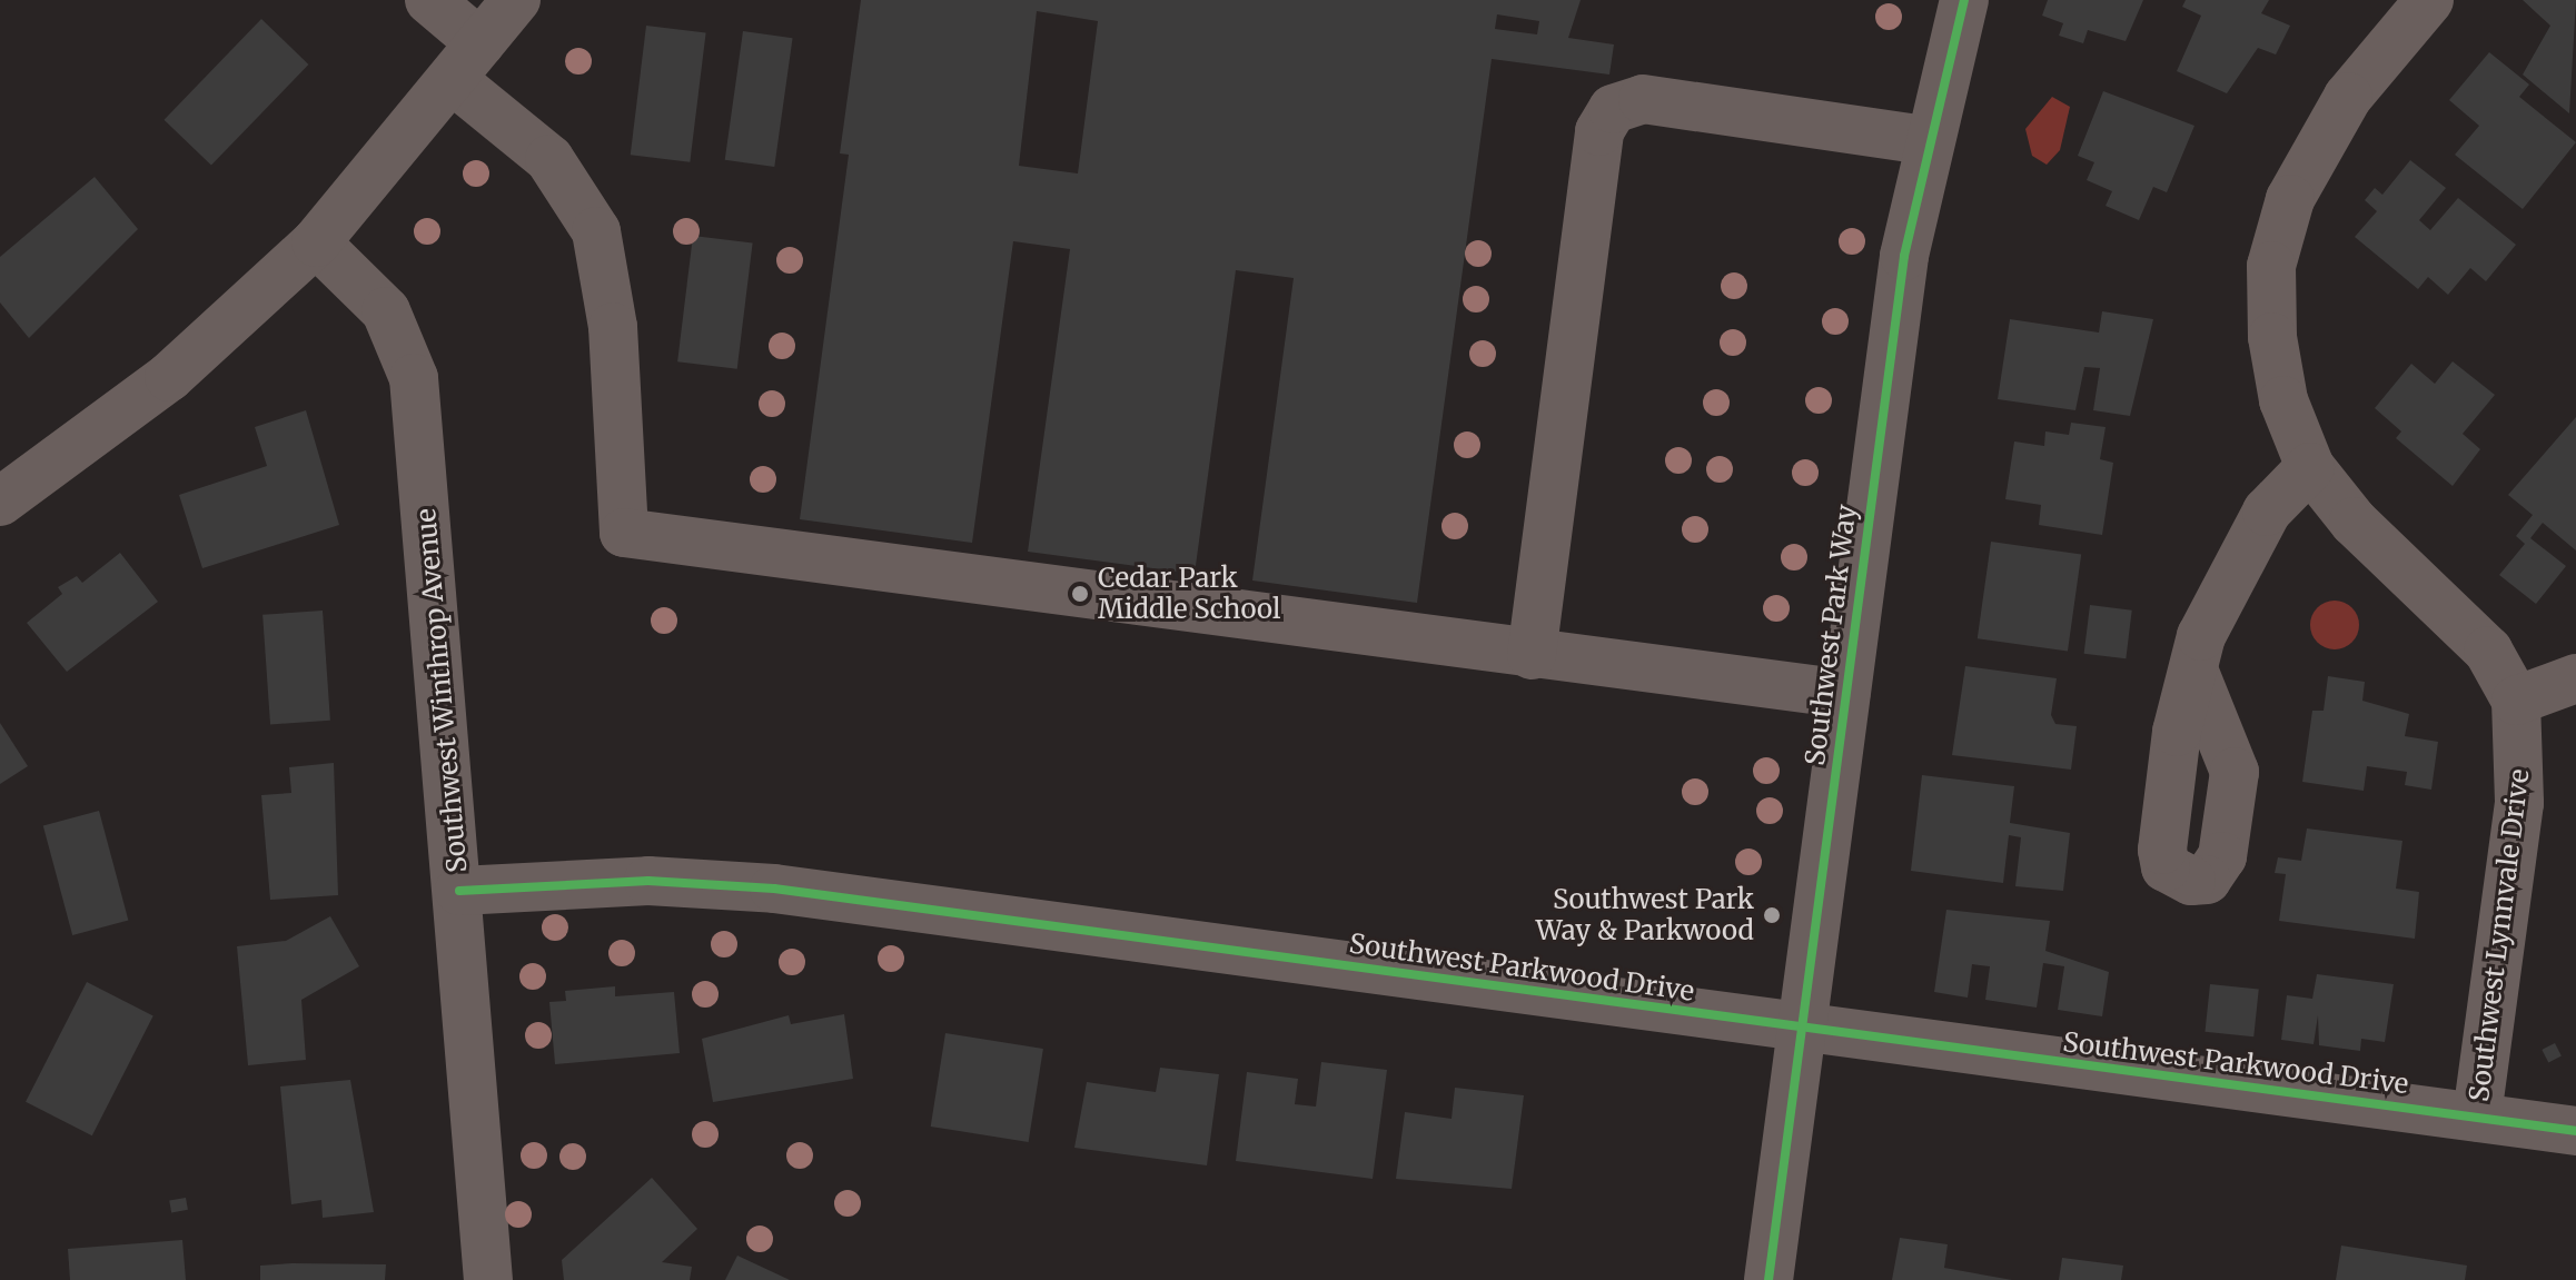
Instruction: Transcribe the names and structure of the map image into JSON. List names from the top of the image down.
{
  "streets": {
    "street": [
      "Southwest Park Way",
      "Southwest Winthrop Avenue",
      "Southwest Lynnvale Drive",
      "Southwest Parkwood Drive"
    ]
  },
  "crossings": [
    ["Southwest Park Way", "Southwest Parkwood Drive"],
    ["Southwest Winthrop Avenue", "Southwest Parkwood Drive"],
    ["Southwest Lynnvale Drive", "Southwest Parkwood Drive"]
  ],
  "places": ["Cedar Park Middle School", "Southwest Park Way & Parkwood"]
}
